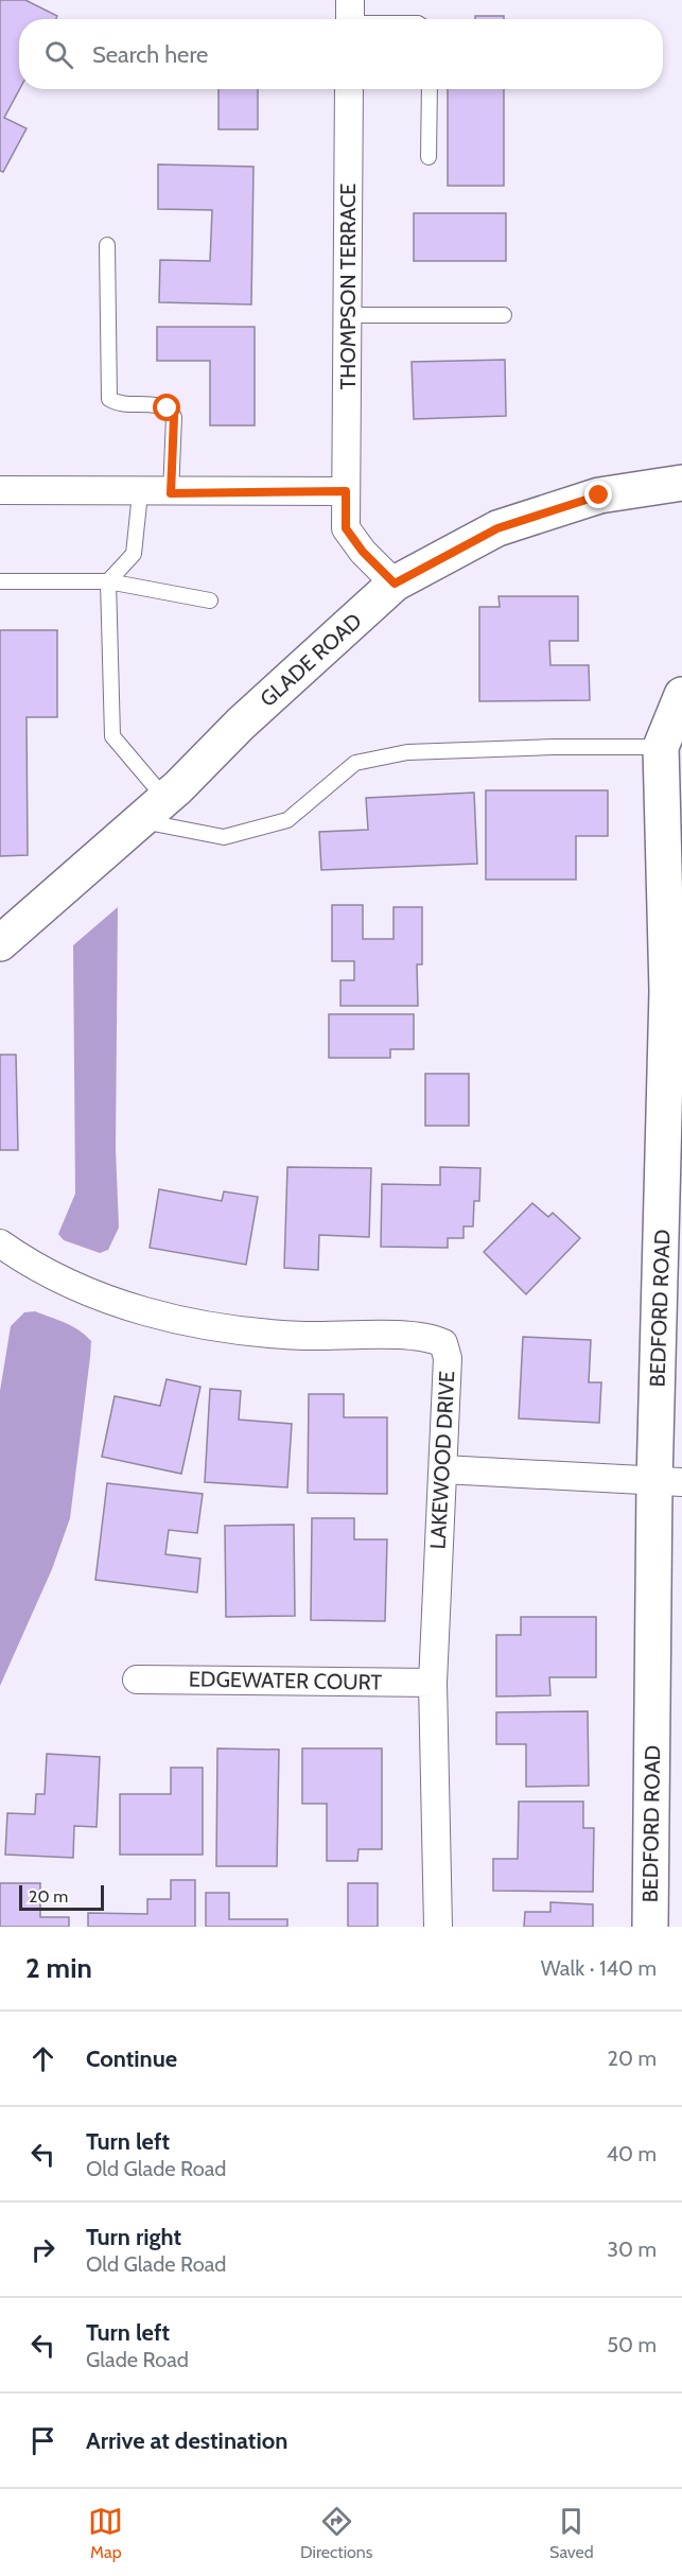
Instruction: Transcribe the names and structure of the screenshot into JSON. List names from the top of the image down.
{
  "streets": {
    "street": [
      "THOMPSON TERRACE",
      "GLADE ROAD",
      "BEDFORD ROAD",
      "LAKEWOOD DRIVE",
      "EDGEWATER COURT"
    ]
  },
  "crossings": [
    ["THOMPSON TERRACE", "GLADE ROAD"],
    ["LAKEWOOD DRIVE", "EDGEWATER COURT"]
  ],
  "scale_bar": "20 m",
  "page": {
    "search": "Search here",
    "scale": "20 m",
    "heading": ["2 min", "Walk · 140 m"],
    "list": [
      ["Continue", "20 m"],
      ["Turn left", "Old Glade Road", "40 m"],
      ["Turn right", "Old Glade Road", "30 m"],
      ["Turn left", "Glade Road", "50 m"],
      "Arrive at destination"
    ],
    "nav": ["Map", "Directions", "Saved"]
  }
}
